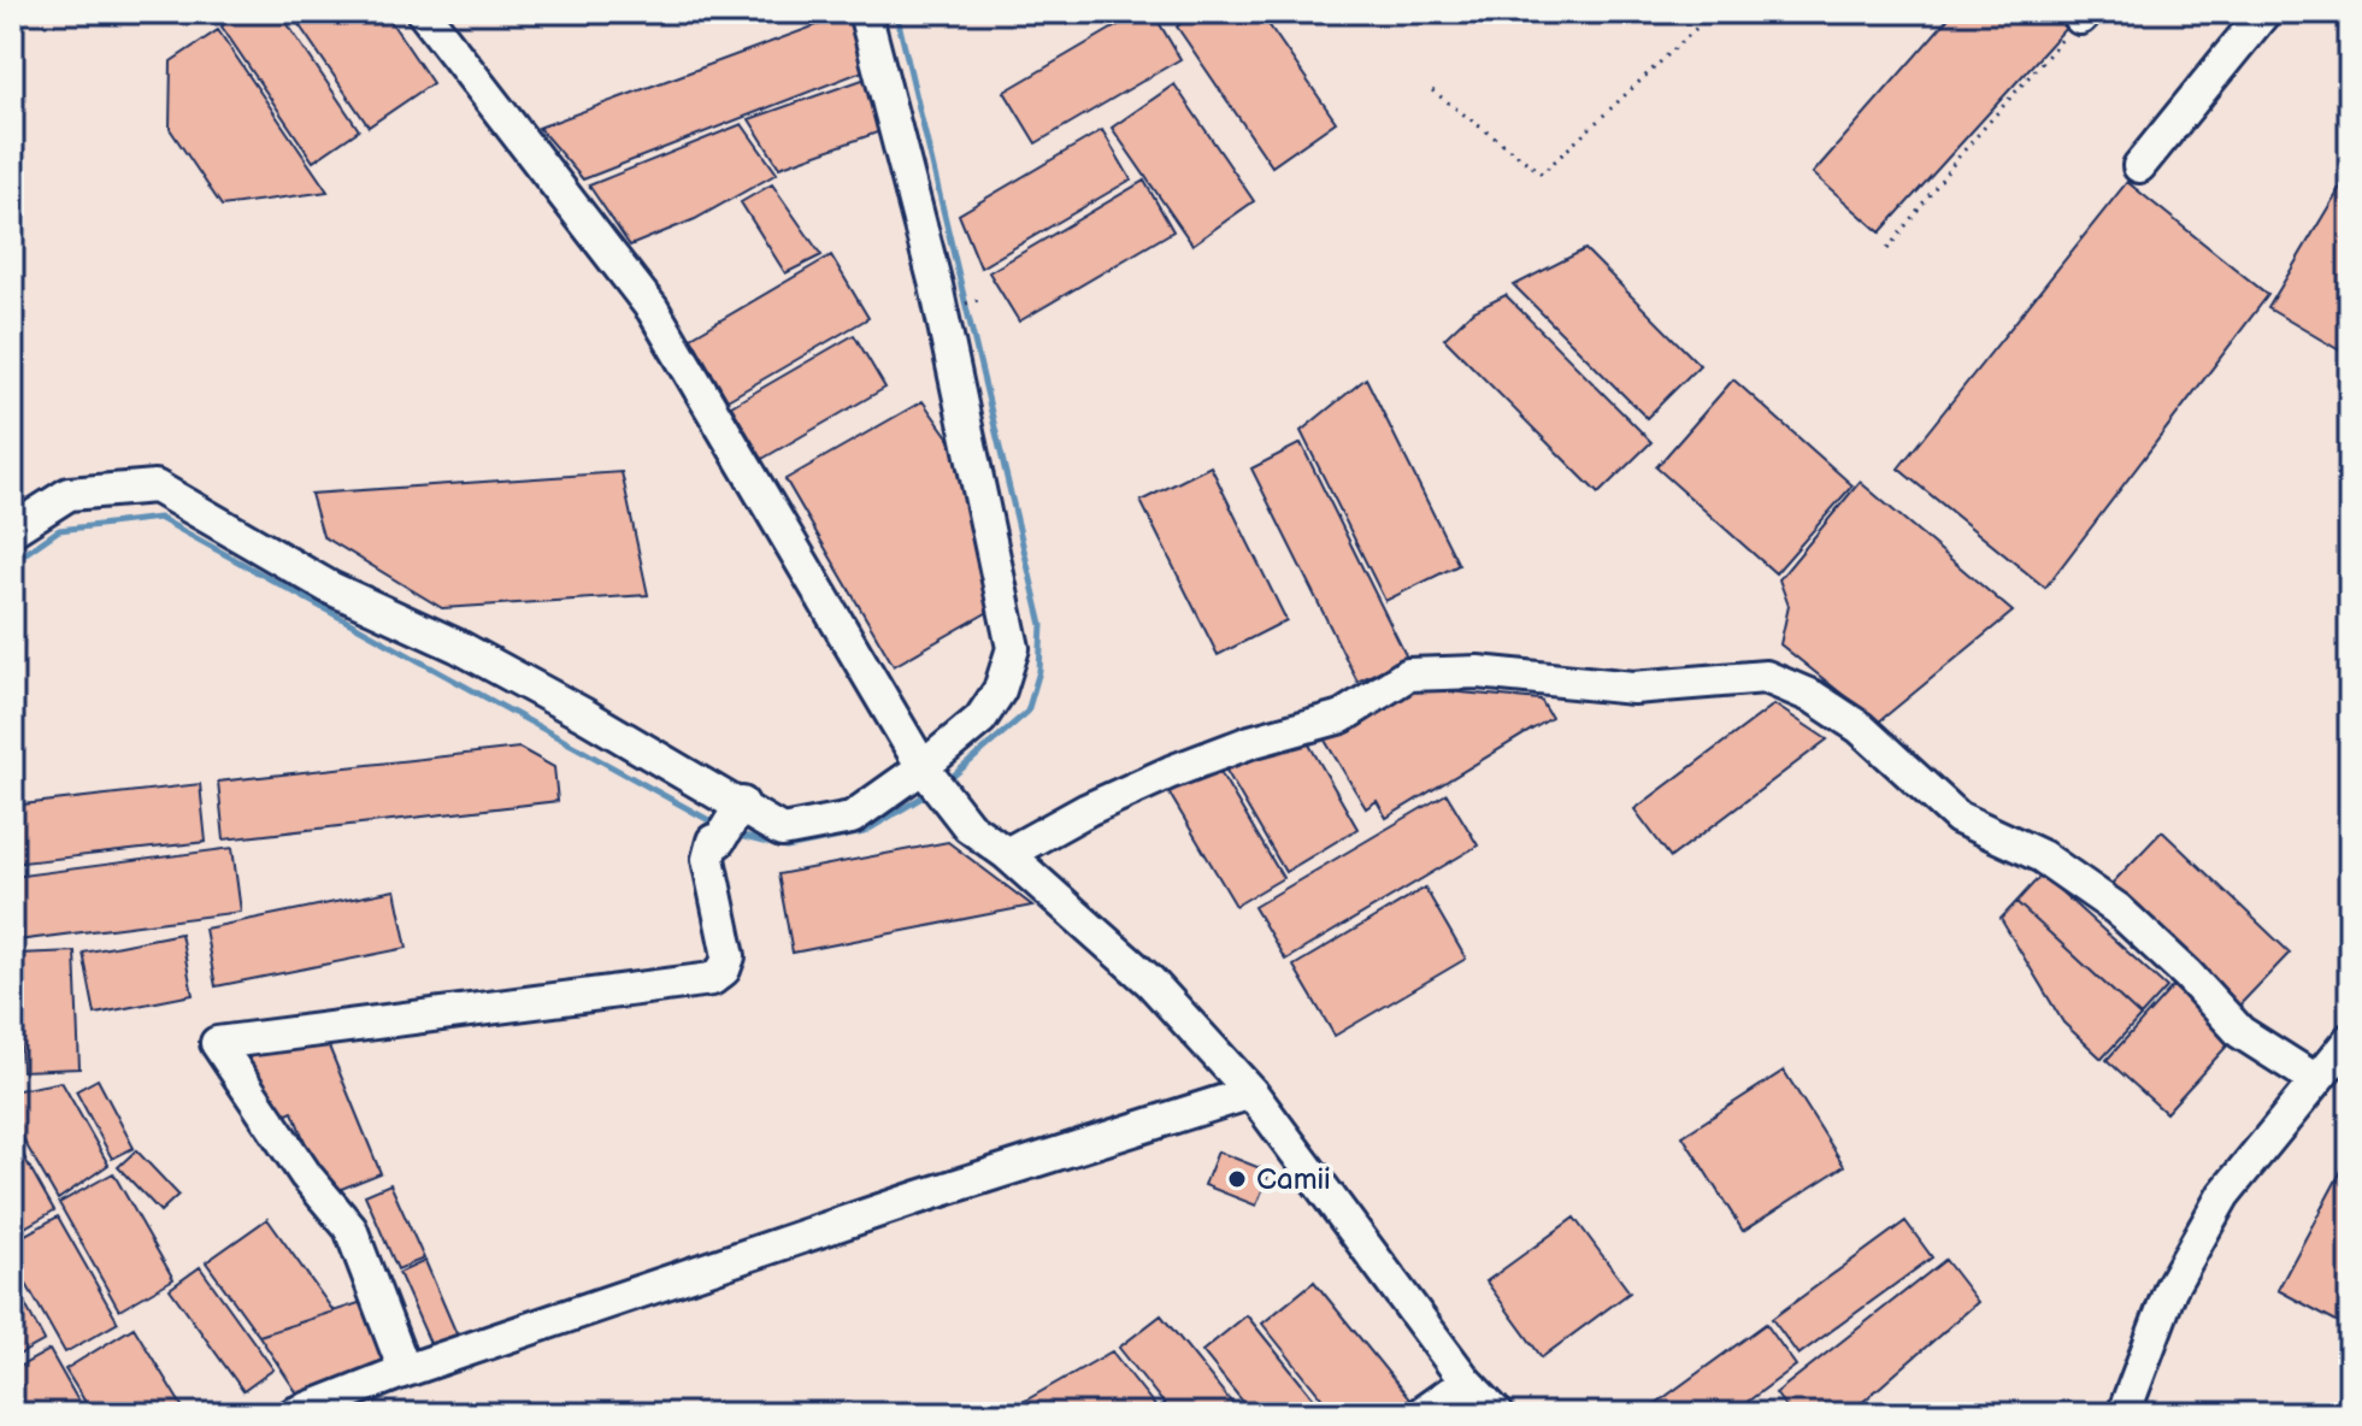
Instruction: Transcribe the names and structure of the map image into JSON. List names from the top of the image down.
{
  "places": ["Camii"]
}
